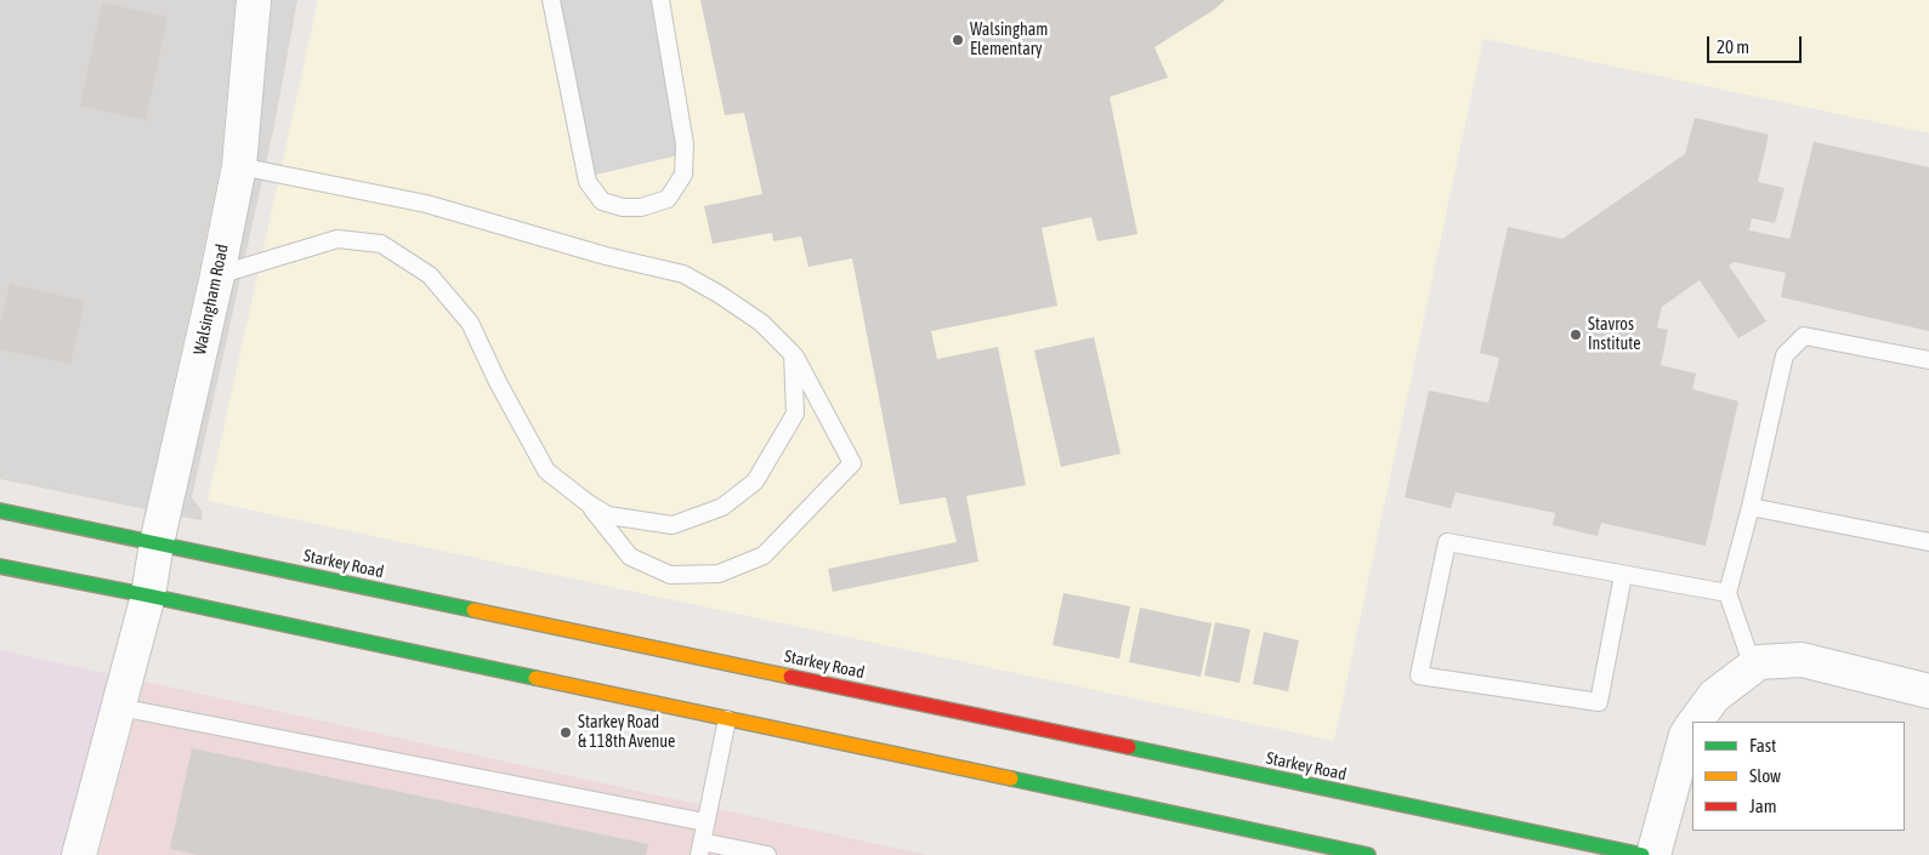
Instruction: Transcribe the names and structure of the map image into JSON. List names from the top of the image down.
{
  "streets": {
    "main road": ["Starkey Road"],
    "street": ["Walsingham Road"]
  },
  "crossings": [
    ["Walsingham Road", "Starkey Road"]
  ],
  "places": ["Walsingham Elementary", "Stavros Institute", "Starkey Road & 118th Avenue"],
  "legend": ["Fast", "Slow", "Jam"],
  "scale_bar": "20 m"
}
